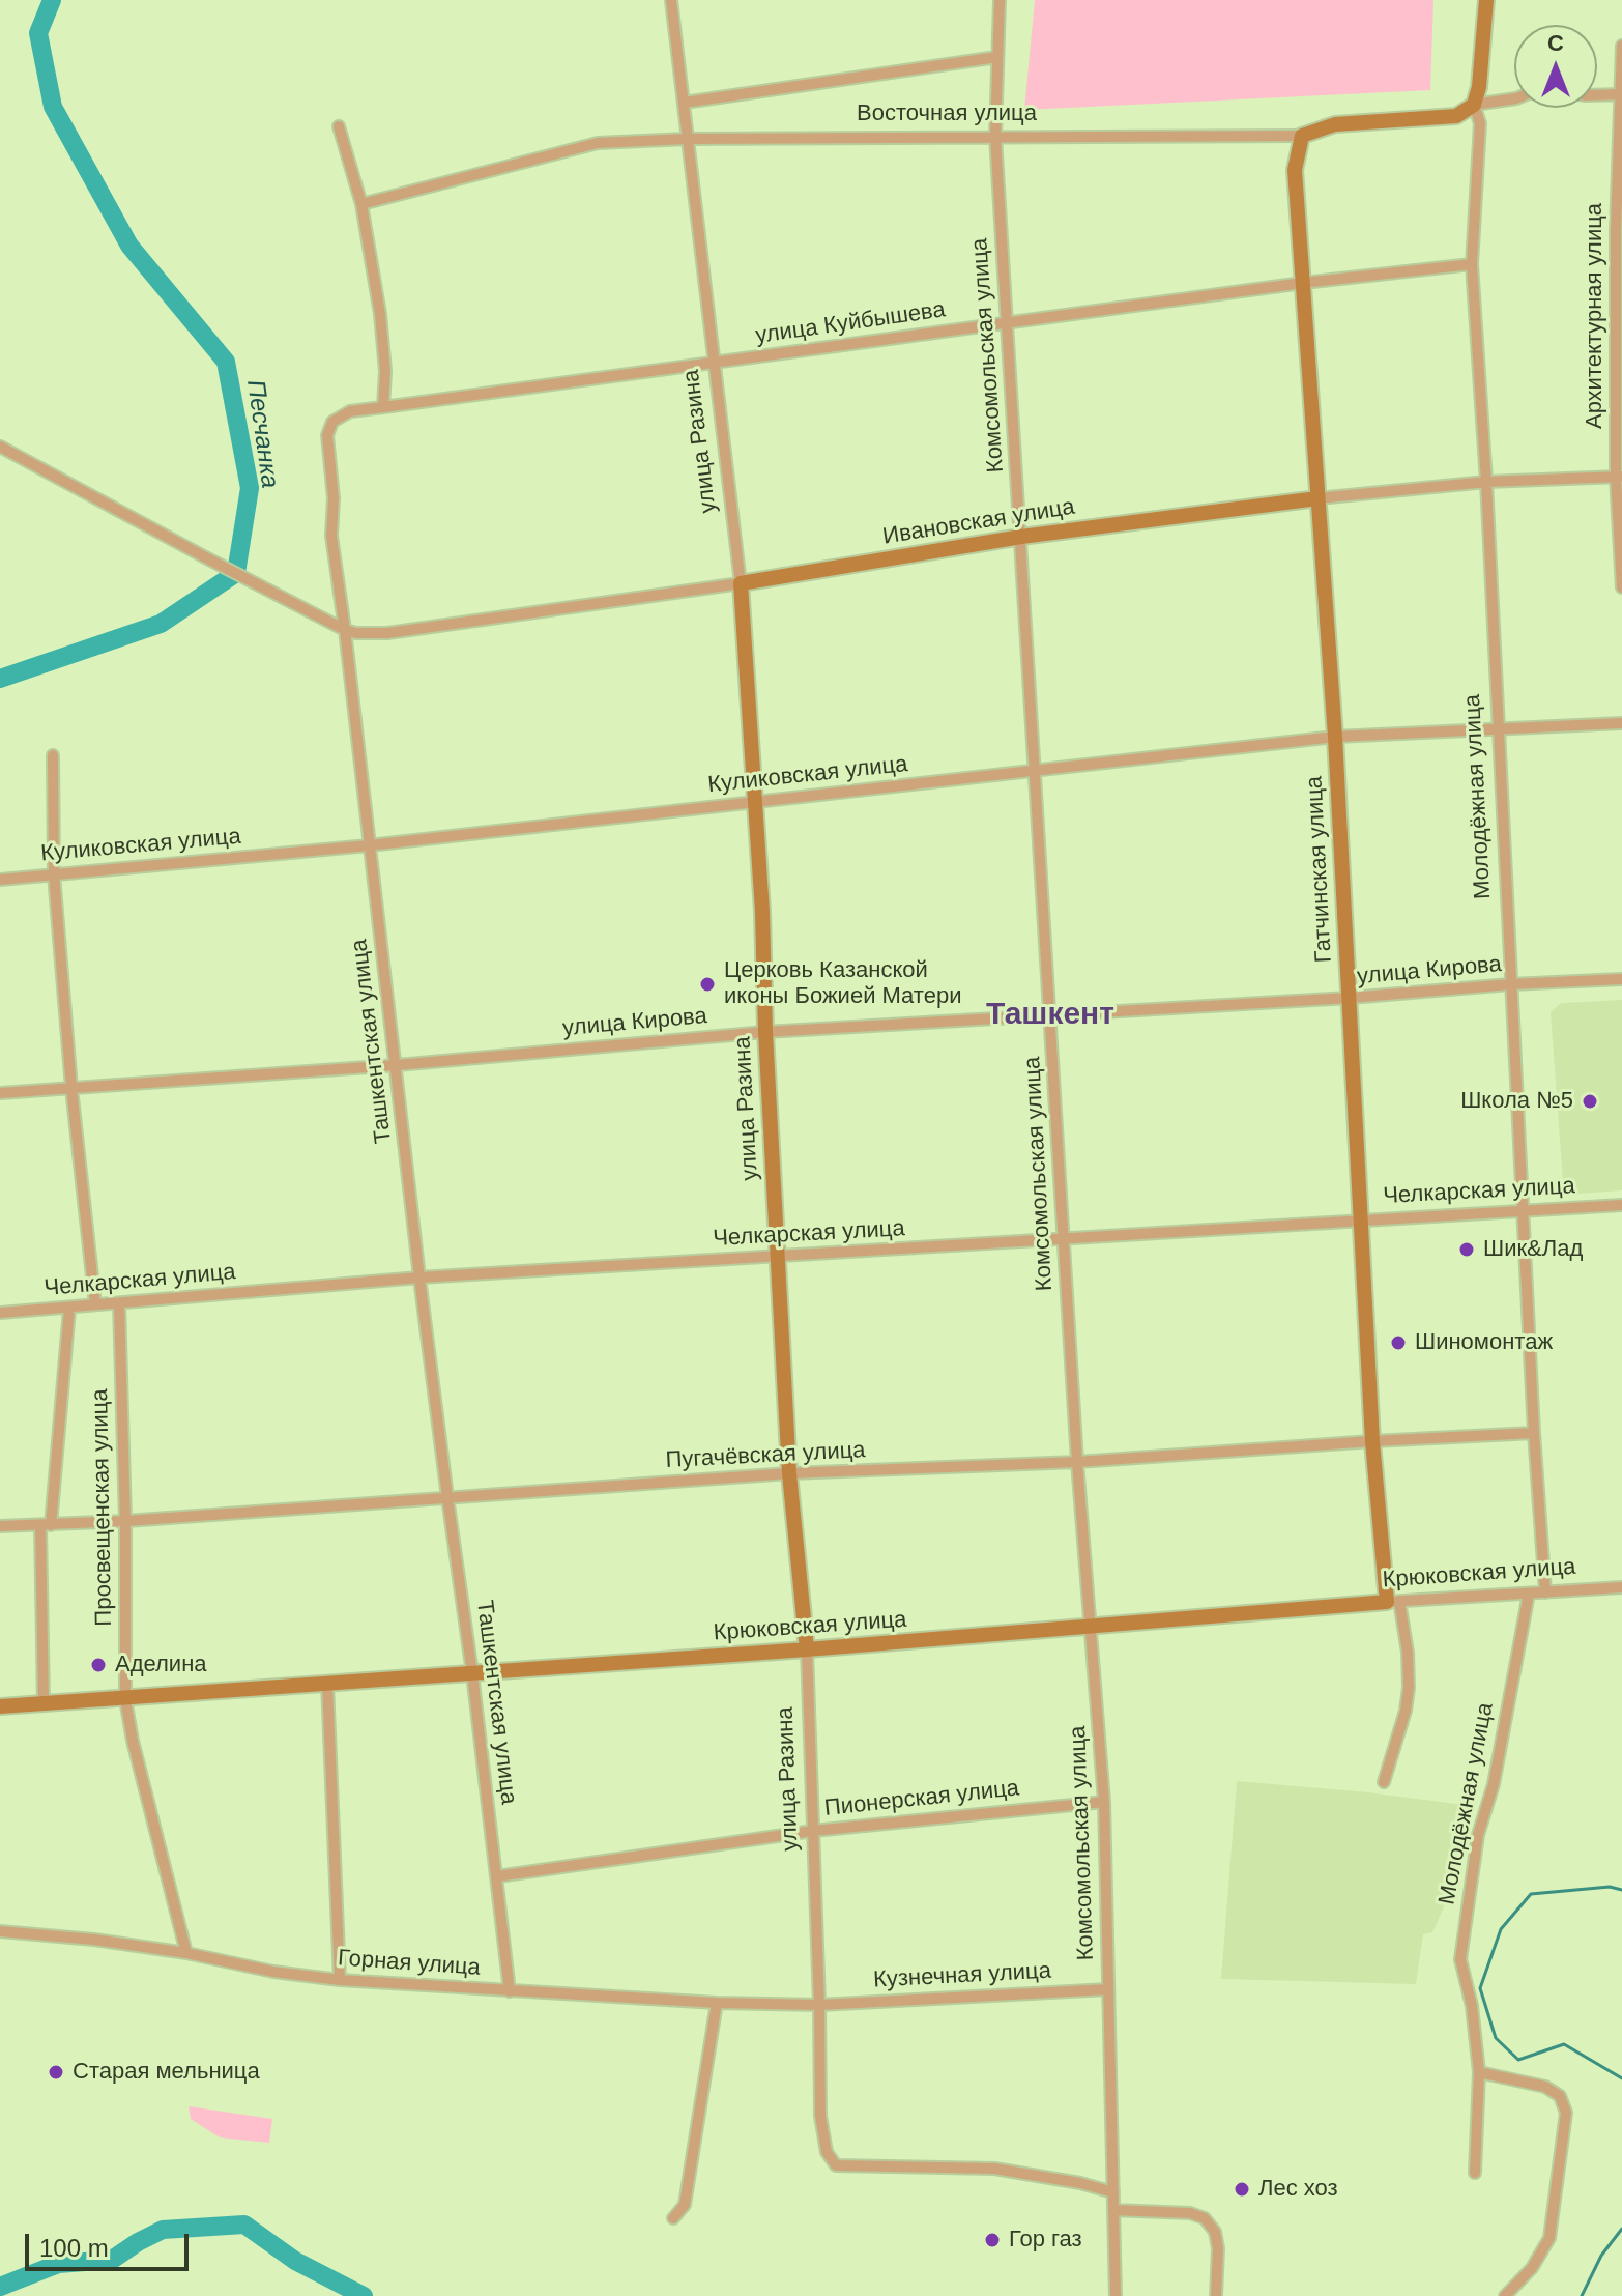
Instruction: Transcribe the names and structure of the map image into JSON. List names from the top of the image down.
{
  "streets": {
    "street": [
      "Восточная улица",
      "Архитектурная улица",
      "улица Куйбышева",
      "Комсомольская улица",
      "улица Разина",
      "Ивановская улица",
      "Куликовская улица",
      "Молодёжная улица",
      "Гатчинская улица",
      "улица Кирова",
      "Ташкентская улица",
      "Челкарская улица",
      "Пугачёвская улица",
      "Просвещенская улица",
      "Крюковская улица",
      "Пионерская улица",
      "Горная улица",
      "Кузнечная улица"
    ]
  },
  "crossings": [
    ["Восточная улица", "Комсомольская улица"],
    ["Восточная улица", "улица Разина"],
    ["Восточная улица", "Молодёжная улица"],
    ["Восточная улица", "Гатчинская улица"],
    ["Архитектурная улица", "Ивановская улица"],
    ["улица Куйбышева", "Комсомольская улица"],
    ["улица Куйбышева", "улица Разина"],
    ["улица Куйбышева", "Молодёжная улица"],
    ["улица Куйбышева", "Гатчинская улица"],
    ["улица Куйбышева", "Ташкентская улица"],
    ["Комсомольская улица", "улица Разина"],
    ["Комсомольская улица", "Ивановская улица"],
    ["Комсомольская улица", "Куликовская улица"],
    ["Комсомольская улица", "улица Кирова"],
    ["Комсомольская улица", "Челкарская улица"],
    ["Комсомольская улица", "Пугачёвская улица"],
    ["Комсомольская улица", "Крюковская улица"],
    ["Комсомольская улица", "Пионерская улица"],
    ["Комсомольская улица", "Кузнечная улица"],
    ["улица Разина", "Ивановская улица"],
    ["улица Разина", "Куликовская улица"],
    ["улица Разина", "улица Кирова"],
    ["улица Разина", "Челкарская улица"],
    ["улица Разина", "Пугачёвская улица"],
    ["улица Разина", "Крюковская улица"],
    ["улица Разина", "Пионерская улица"],
    ["улица Разина", "Горная улица"],
    ["улица Разина", "Кузнечная улица"],
    ["Ивановская улица", "Молодёжная улица"],
    ["Ивановская улица", "Гатчинская улица"],
    ["Ивановская улица", "Ташкентская улица"],
    ["Куликовская улица", "Молодёжная улица"],
    ["Куликовская улица", "Гатчинская улица"],
    ["Куликовская улица", "Ташкентская улица"],
    ["Молодёжная улица", "улица Кирова"],
    ["Молодёжная улица", "Челкарская улица"],
    ["Молодёжная улица", "Пугачёвская улица"],
    ["Молодёжная улица", "Крюковская улица"],
    ["Гатчинская улица", "улица Кирова"],
    ["Гатчинская улица", "Челкарская улица"],
    ["Гатчинская улица", "Пугачёвская улица"],
    ["Гатчинская улица", "Крюковская улица"],
    ["улица Кирова", "Ташкентская улица"],
    ["Ташкентская улица", "Челкарская улица"],
    ["Ташкентская улица", "Пугачёвская улица"],
    ["Ташкентская улица", "Крюковская улица"],
    ["Ташкентская улица", "Пионерская улица"],
    ["Ташкентская улица", "Горная улица"],
    ["Челкарская улица", "Просвещенская улица"],
    ["Пугачёвская улица", "Просвещенская улица"],
    ["Просвещенская улица", "Крюковская улица"],
    ["Просвещенская улица", "Горная улица"],
    ["Горная улица", "Кузнечная улица"]
  ],
  "districts": ["Ташкент"],
  "water": ["Песчанка"],
  "places": [
    "Церковь Казанской иконы Божией Матери",
    "Школа №5",
    "Шик&Лад",
    "Шиномонтаж",
    "Аделина",
    "Старая мельница",
    "Лес хоз",
    "Гор газ"
  ],
  "scale_bar": "100 m",
  "north": "top"
}
